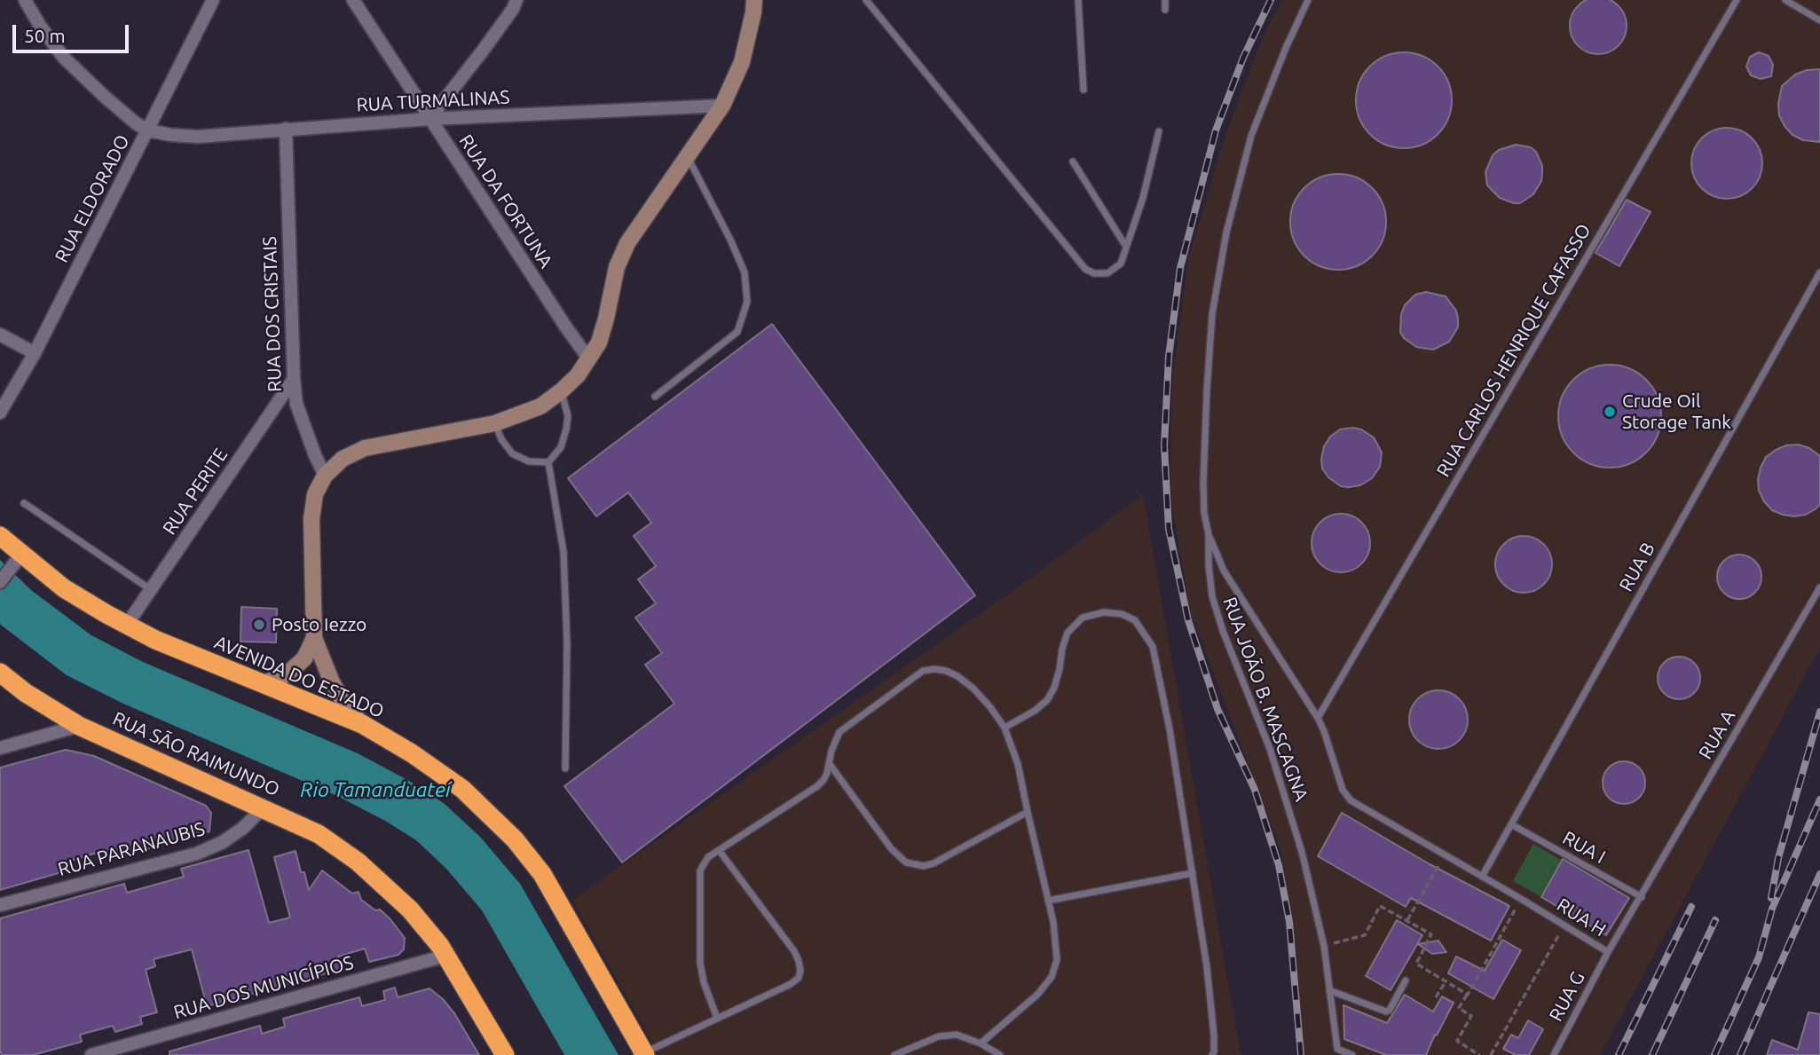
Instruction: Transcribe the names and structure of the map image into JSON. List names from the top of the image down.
{
  "streets": {
    "highway": ["AVENIDA DO ESTADO", "RUA SÃO RAIMUNDO"],
    "street": [
      "RUA TURMALINAS",
      "RUA ELDORADO",
      "RUA DA FORTUNA",
      "RUA DOS CRISTAIS",
      "RUA PERITE",
      "RUA PARANAUBIS",
      "RUA DOS MUNICÍPIOS"
    ],
    "lane": [
      "RUA CARLOS HENRIQUE CAFASSO",
      "RUA B",
      "RUA JOÃO B. MASCAGNA",
      "RUA A",
      "RUA I",
      "RUA H",
      "RUA G"
    ]
  },
  "crossings": [
    ["RUA TURMALINAS", "RUA ELDORADO"],
    ["RUA TURMALINAS", "RUA DA FORTUNA"],
    ["RUA TURMALINAS", "RUA DOS CRISTAIS"],
    ["RUA DOS CRISTAIS", "RUA PERITE"],
    ["RUA CARLOS HENRIQUE CAFASSO", "RUA H"],
    ["RUA PERITE", "AVENIDA DO ESTADO"],
    ["RUA B", "RUA I"],
    ["RUA B", "RUA H"],
    ["RUA JOÃO B. MASCAGNA", "RUA H"],
    ["RUA A", "RUA I"],
    ["RUA A", "RUA H"],
    ["RUA SÃO RAIMUNDO", "RUA PARANAUBIS"],
    ["RUA SÃO RAIMUNDO", "RUA DOS MUNICÍPIOS"],
    ["RUA I", "RUA H"],
    ["RUA H", "RUA G"]
  ],
  "water": ["Rio Tamanduateí"],
  "places": ["Crude Oil Storage Tank", "Posto Iezzo"],
  "scale_bar": "50 m"
}
